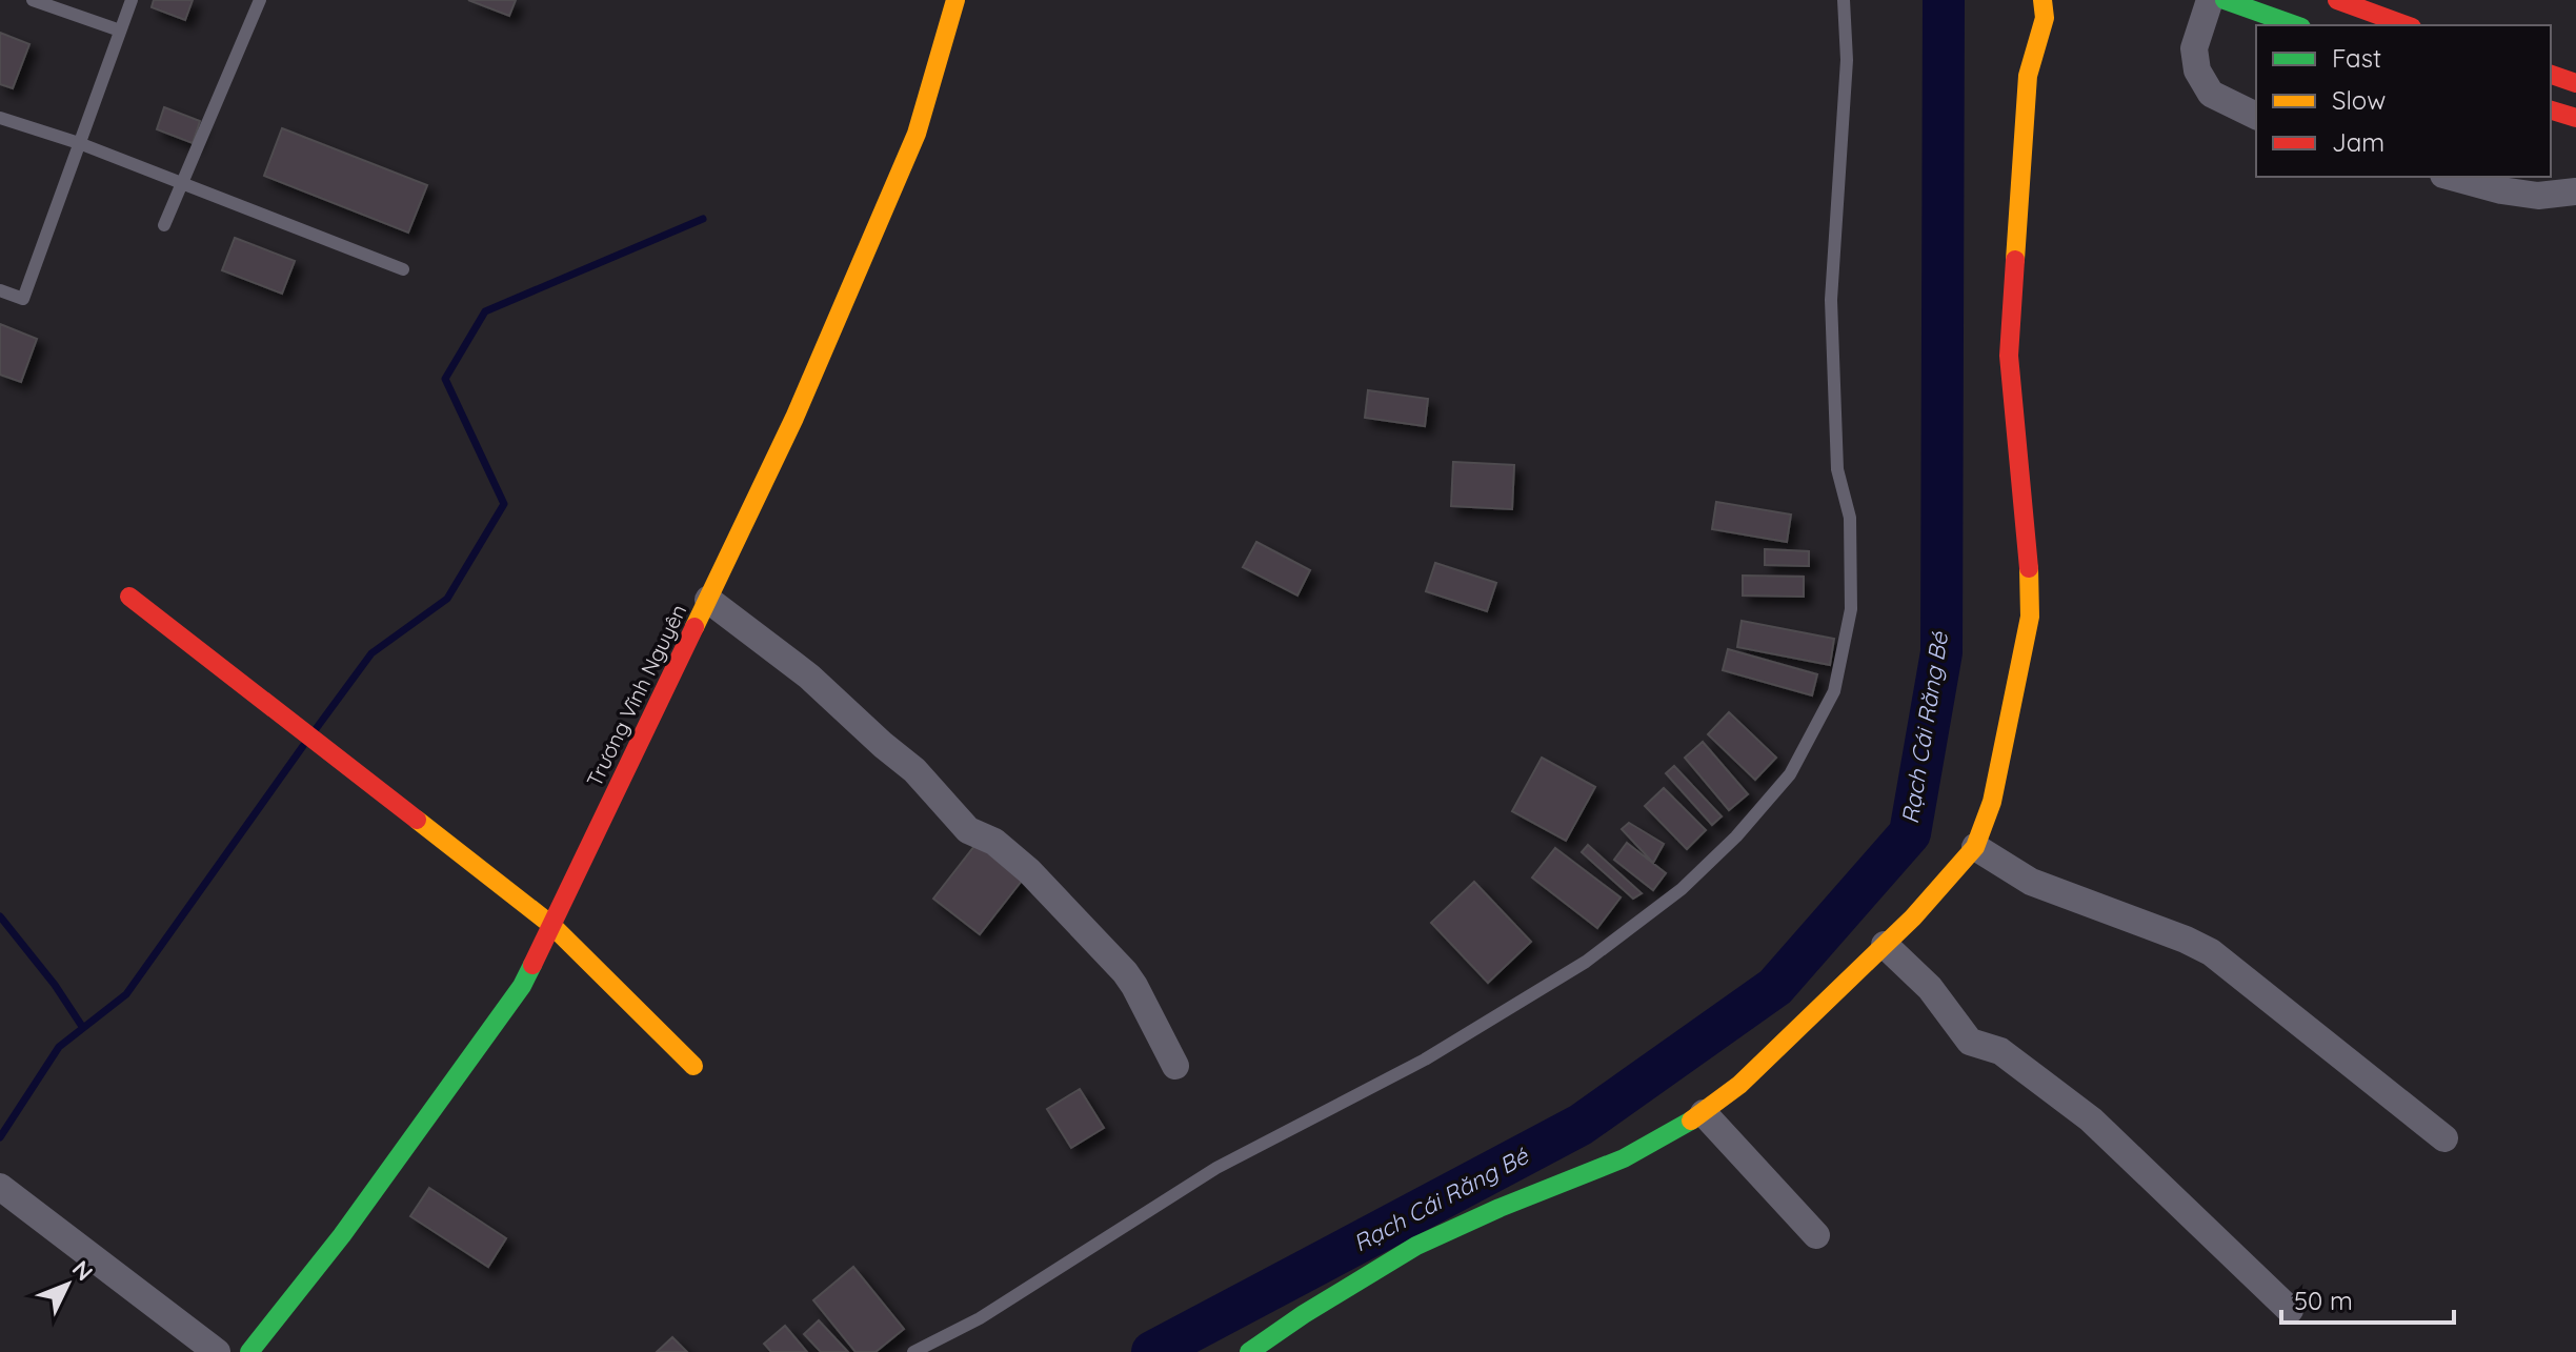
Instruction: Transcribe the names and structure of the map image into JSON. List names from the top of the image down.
{
  "streets": {
    "main road": ["Trương Vĩnh Nguyên"]
  },
  "water": ["Rạch Cái Răng Bé"],
  "legend": ["Fast", "Slow", "Jam"],
  "scale_bar": "50 m",
  "north": "top right"
}
